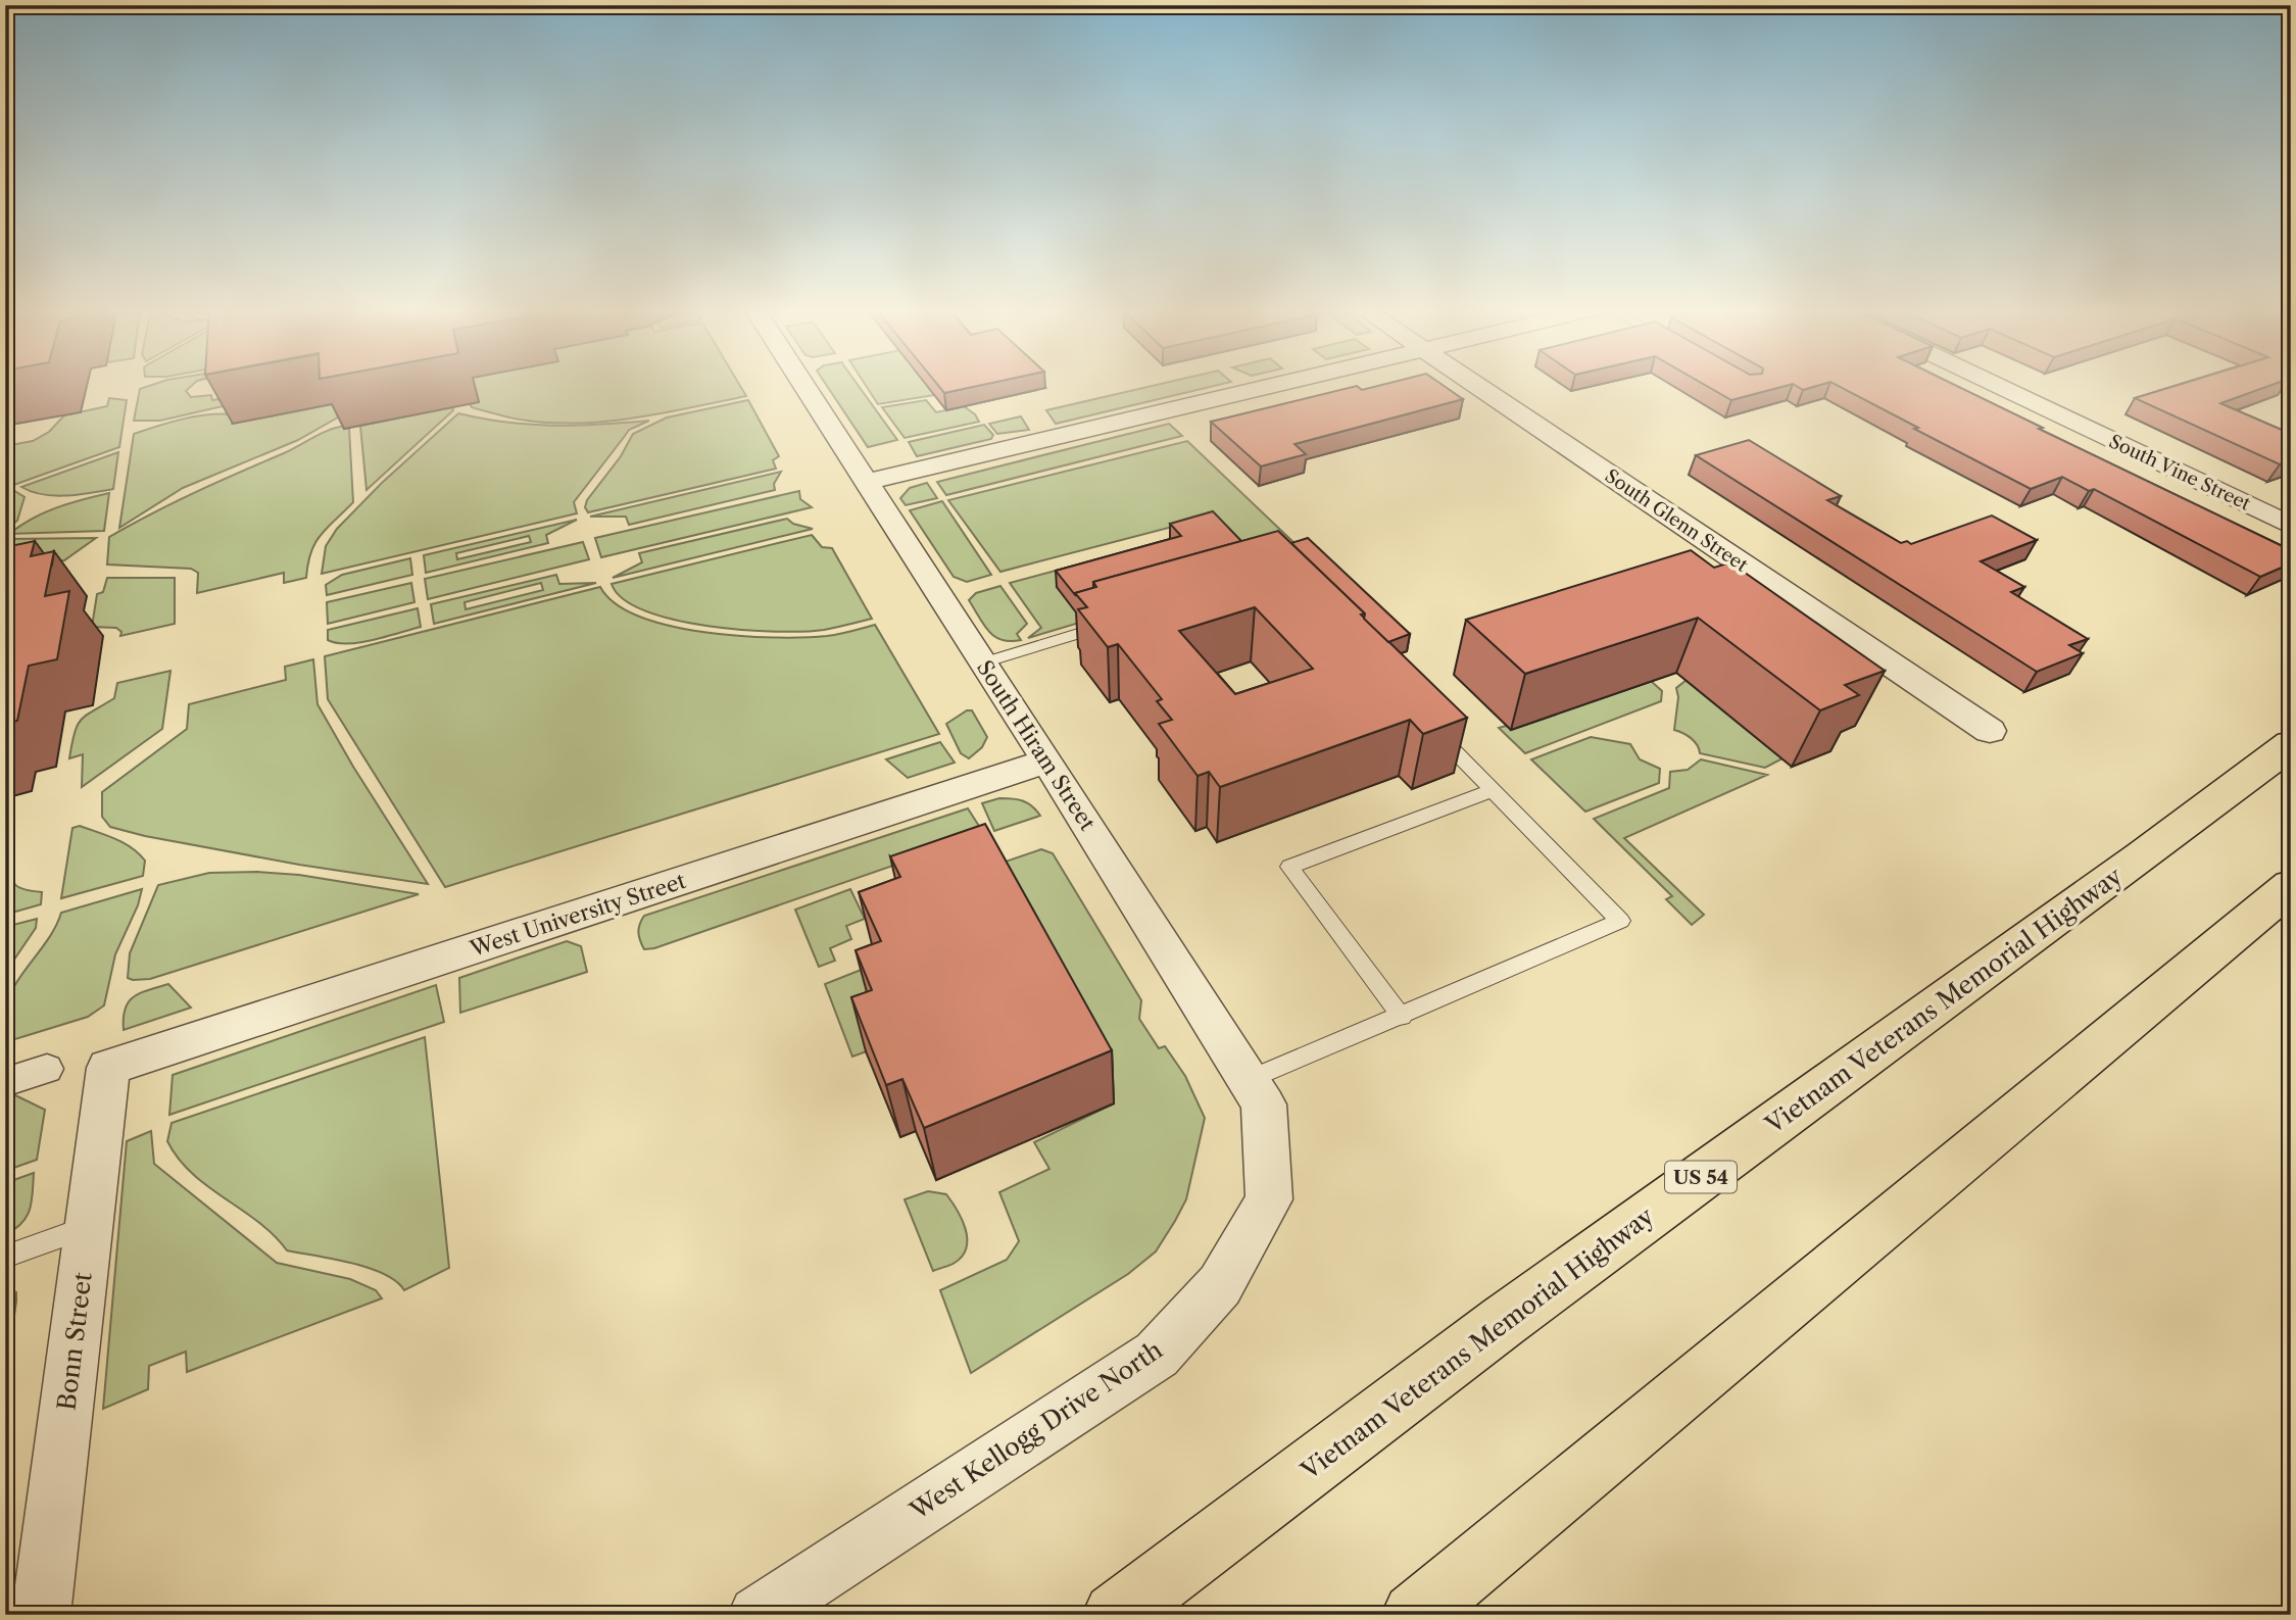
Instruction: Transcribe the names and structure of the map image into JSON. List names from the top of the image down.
{
  "streets": {
    "highway": ["Vietnam Veterans Memorial Highway", "US 54"],
    "street": [
      "South Vine Street",
      "South Glenn Street",
      "South Hiram Street",
      "West University Street",
      "Bonn Street",
      "West Kellogg Drive North"
    ]
  },
  "crossings": [
    ["South Hiram Street", "West University Street"],
    ["South Hiram Street", "West Kellogg Drive North"],
    ["West University Street", "Bonn Street"]
  ]
}
